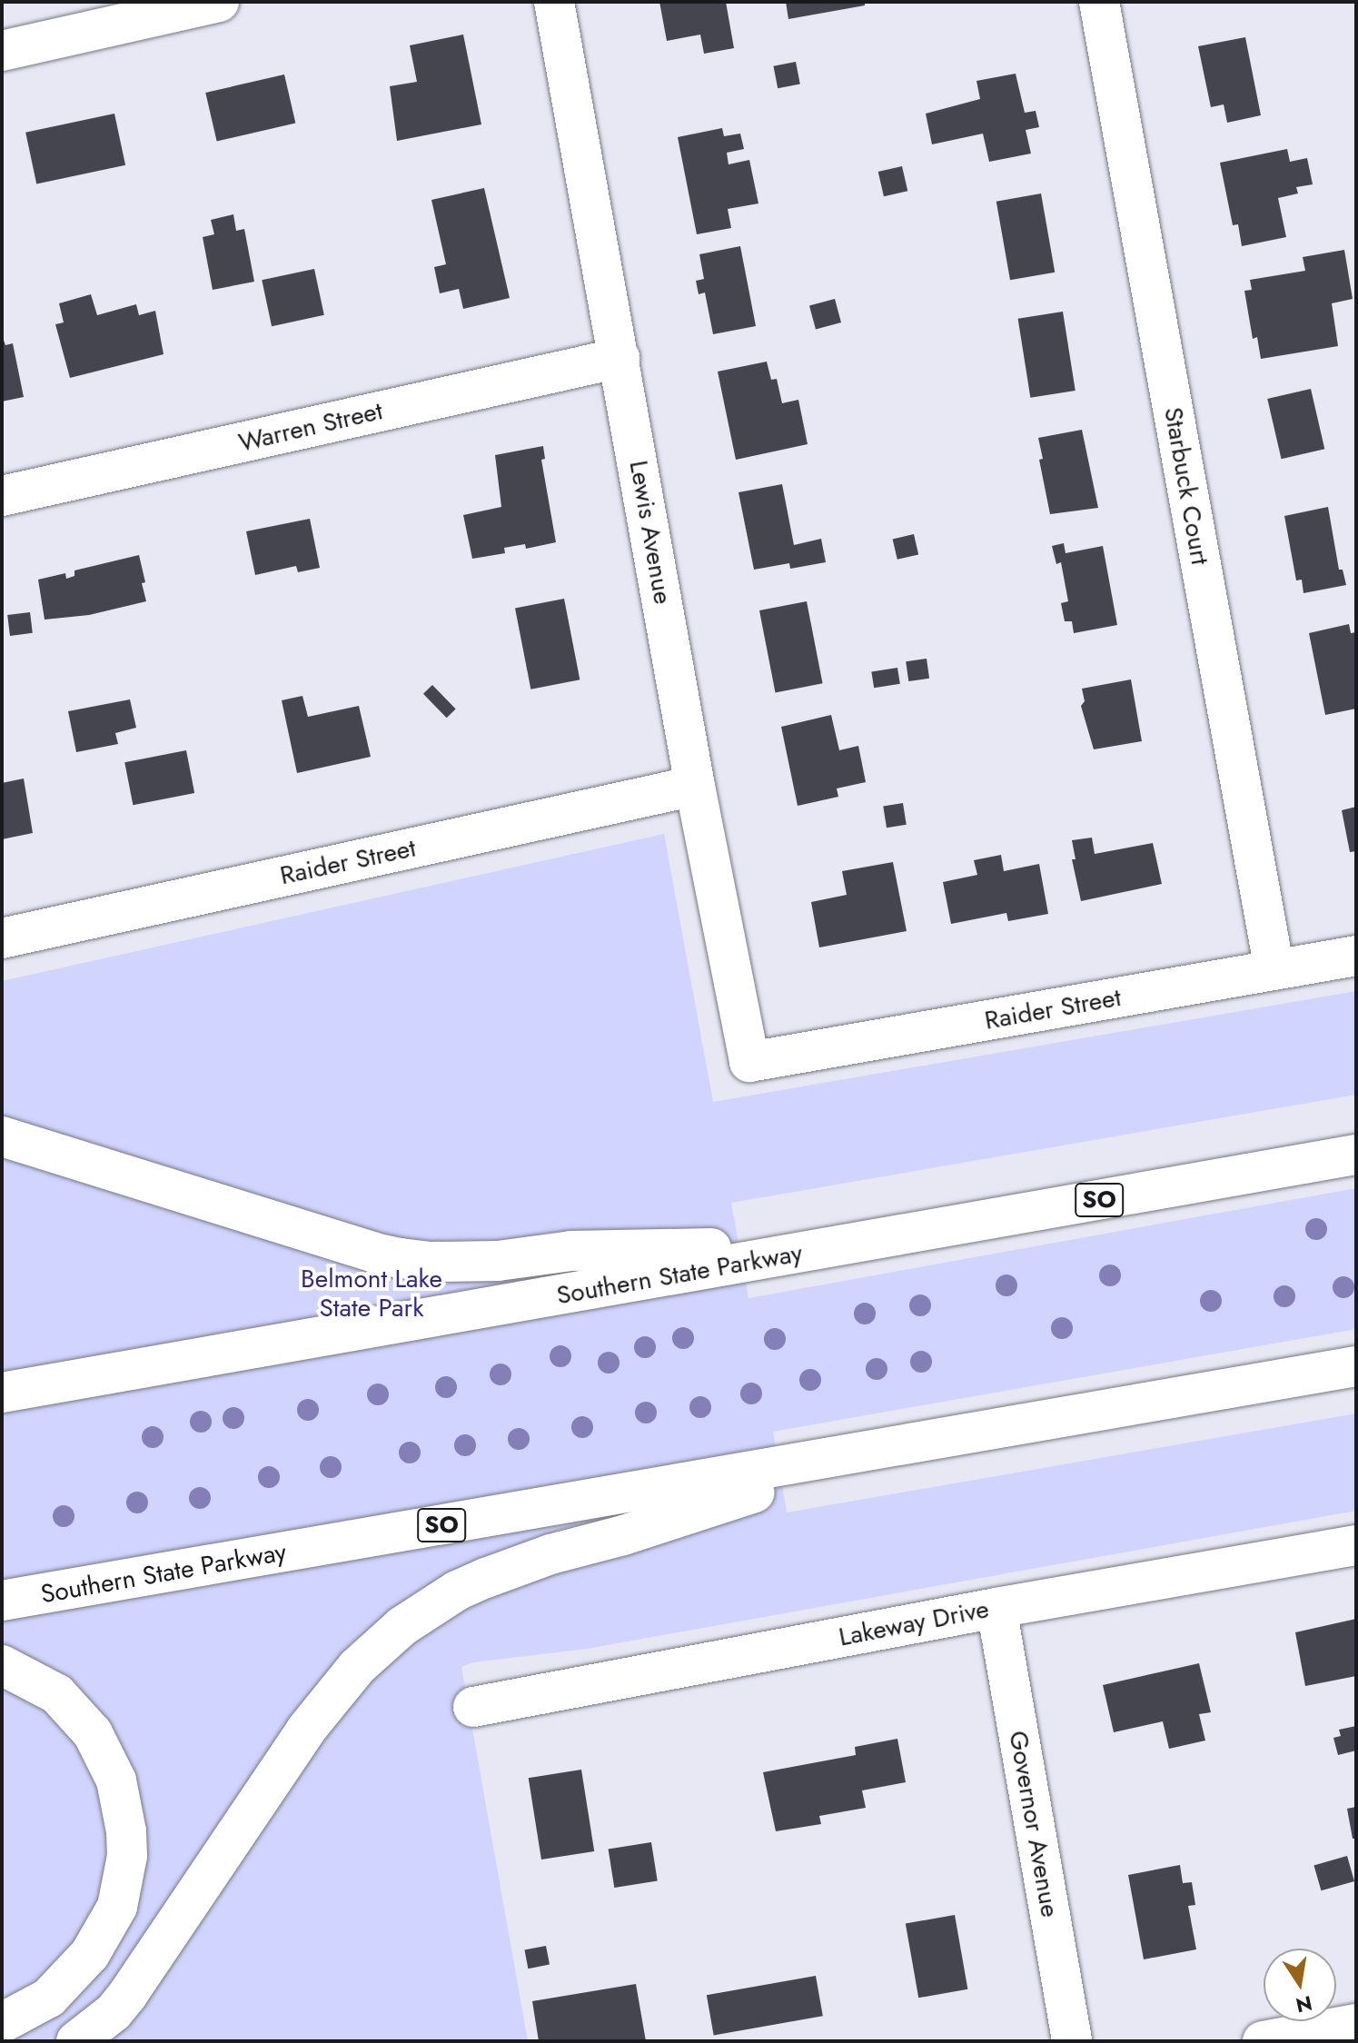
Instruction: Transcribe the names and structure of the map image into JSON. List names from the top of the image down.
{
  "streets": {
    "main road": [
      "Warren Street",
      "Starbuck Court",
      "Lewis Avenue",
      "Raider Street",
      "SO",
      "Southern State Parkway",
      "Lakeway Drive",
      "Governor Avenue"
    ]
  },
  "crossings": [
    ["Warren Street", "Lewis Avenue"],
    ["Starbuck Court", "Raider Street"],
    ["Lewis Avenue", "Raider Street"],
    ["Lakeway Drive", "Governor Avenue"]
  ],
  "parks": ["Belmont Lake State Park"],
  "north": "bottom"
}
